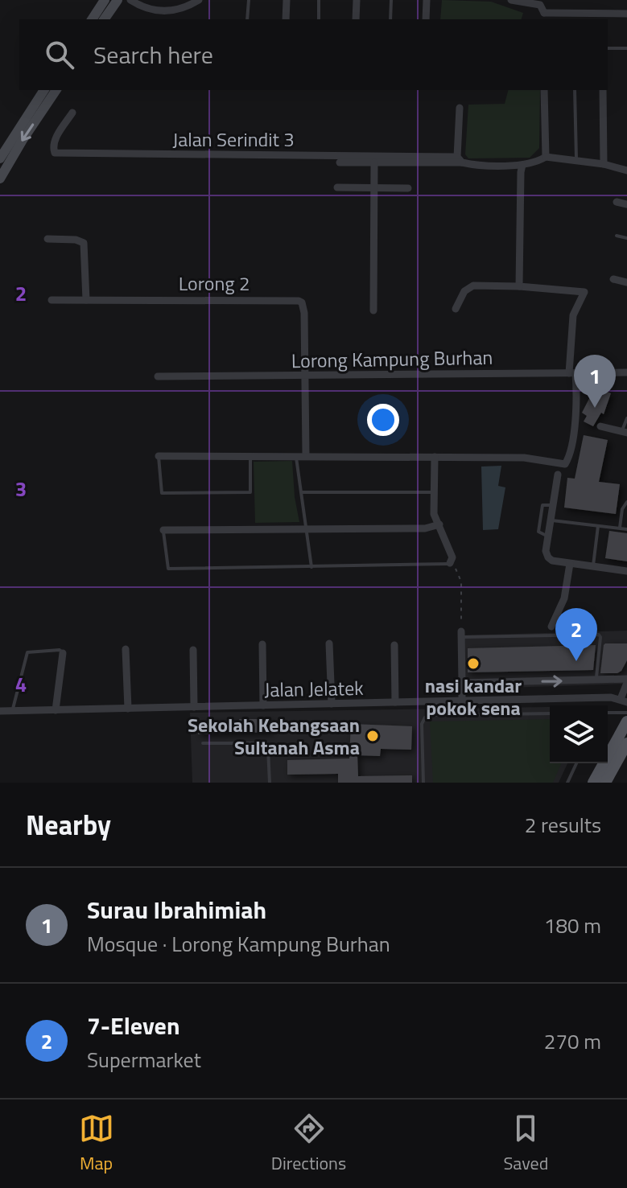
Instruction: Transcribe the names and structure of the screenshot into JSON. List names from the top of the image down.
{
  "streets": {
    "street": [
      "Jalan Serindit 3",
      "Lorong 2",
      "Lorong Kampung Burhan",
      "Jalan Jelatek"
    ]
  },
  "crossings": [
    ["Lorong 2", "Lorong Kampung Burhan"]
  ],
  "places": ["nasi kandar pokok sena", "Sekolah Kebangsaan Sultanah Asma"],
  "page": {
    "search": "Search here",
    "pins": ["1", "2"],
    "heading": ["Nearby", "2 results"],
    "list": [
      {
        "mark": "1",
        "name": "Surau Ibrahimiah",
        "note": "Mosque · Lorong Kampung Burhan",
        "value": "180 m"
      },
      {
        "mark": "2",
        "name": "7-Eleven",
        "note": "Supermarket",
        "value": "270 m"
      }
    ],
    "nav": ["Map", "Directions", "Saved"]
  },
  "grid": {
    "rows": ["2", "3", "4"]
  }
}
